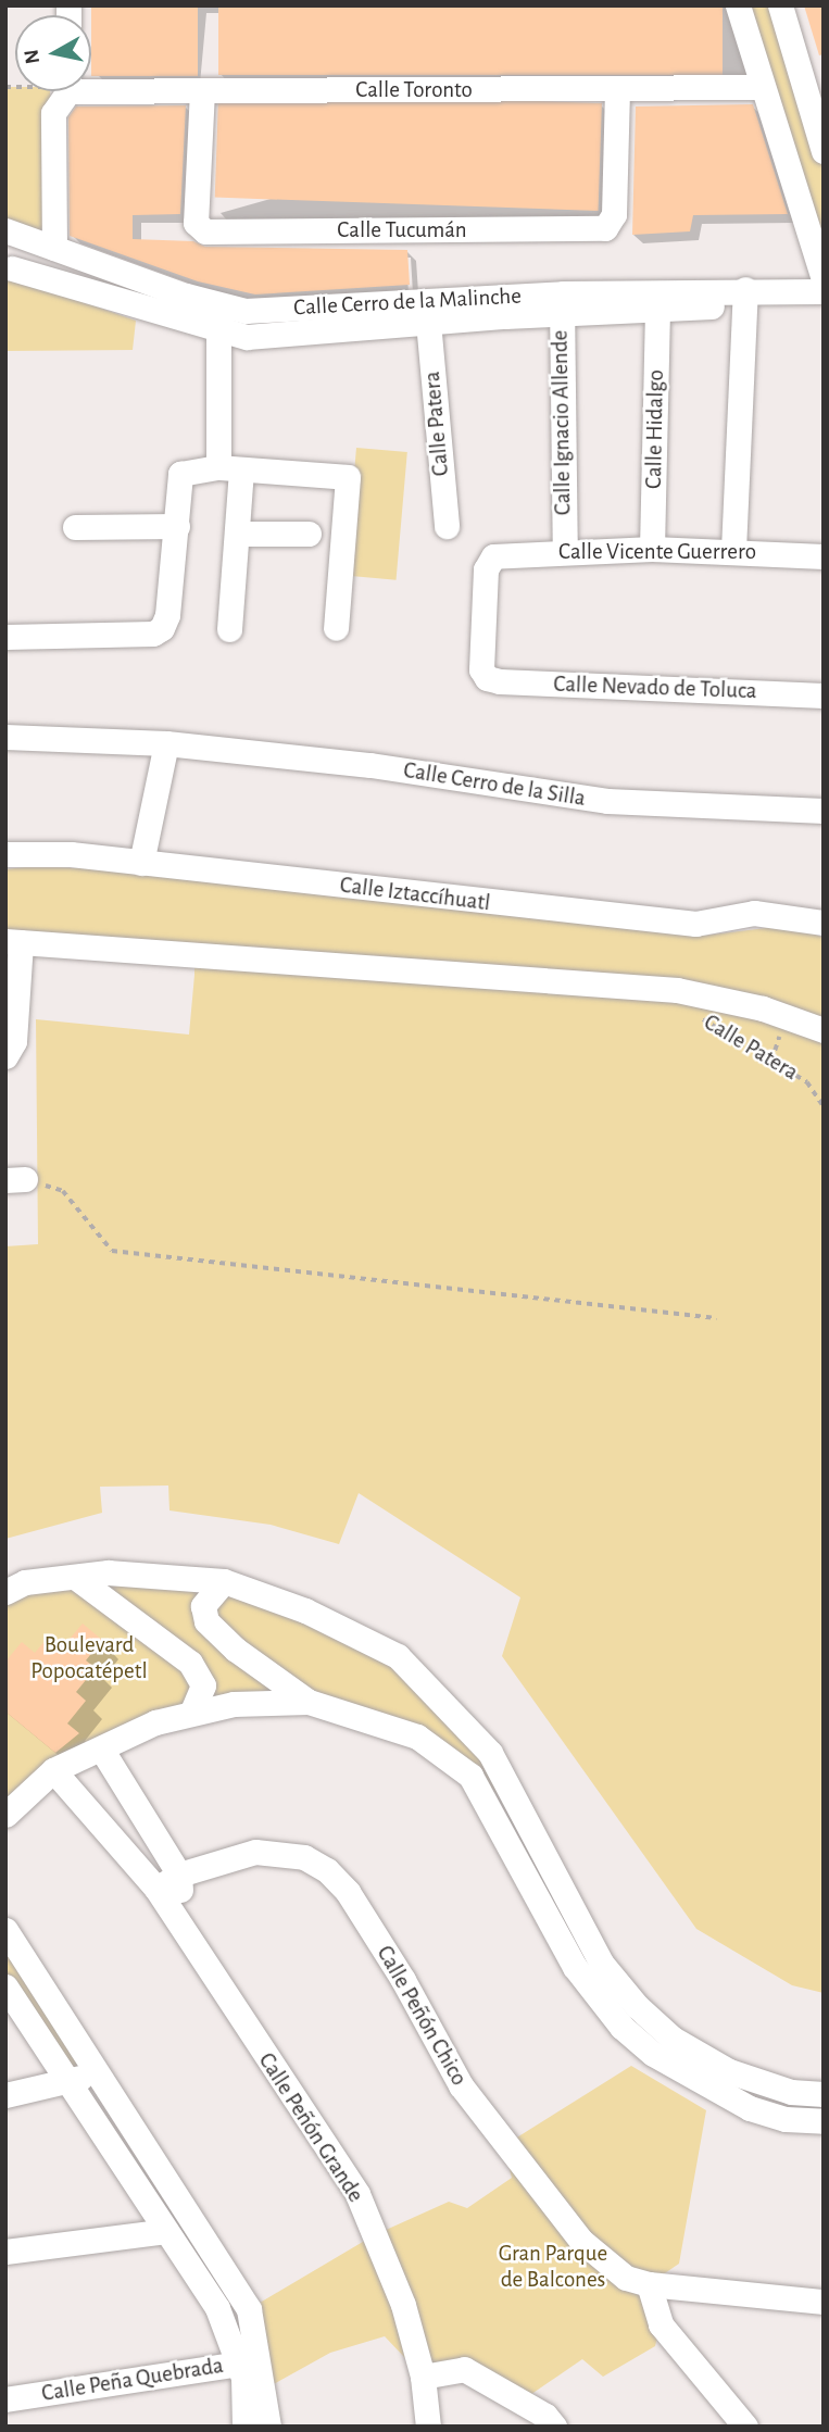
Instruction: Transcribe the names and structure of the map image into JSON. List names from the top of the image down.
{
  "streets": {
    "street": [
      "Calle Toronto",
      "Calle Tucumán",
      "Calle Cerro de la Malinche",
      "Calle Ignacio Allende",
      "Calle Patera",
      "Calle Hidalgo",
      "Calle Vicente Guerrero",
      "Calle Nevado de Toluca",
      "Calle Cerro de la Silla",
      "Calle Iztaccíhuatl",
      "Calle Peñón Chico",
      "Calle Peñón Grande",
      "Calle Peña Quebrada"
    ]
  },
  "crossings": [
    ["Calle Toronto", "Calle Tucumán"],
    ["Calle Cerro de la Malinche", "Calle Ignacio Allende"],
    ["Calle Cerro de la Malinche", "Calle Patera"],
    ["Calle Cerro de la Malinche", "Calle Hidalgo"],
    ["Calle Ignacio Allende", "Calle Vicente Guerrero"],
    ["Calle Hidalgo", "Calle Vicente Guerrero"],
    ["Calle Vicente Guerrero", "Calle Nevado de Toluca"],
    ["Calle Peñón Chico", "Calle Peñón Grande"]
  ],
  "parks": ["Boulevard Popocatépetl", "Gran Parque de Balcones"],
  "north": "left"
}
